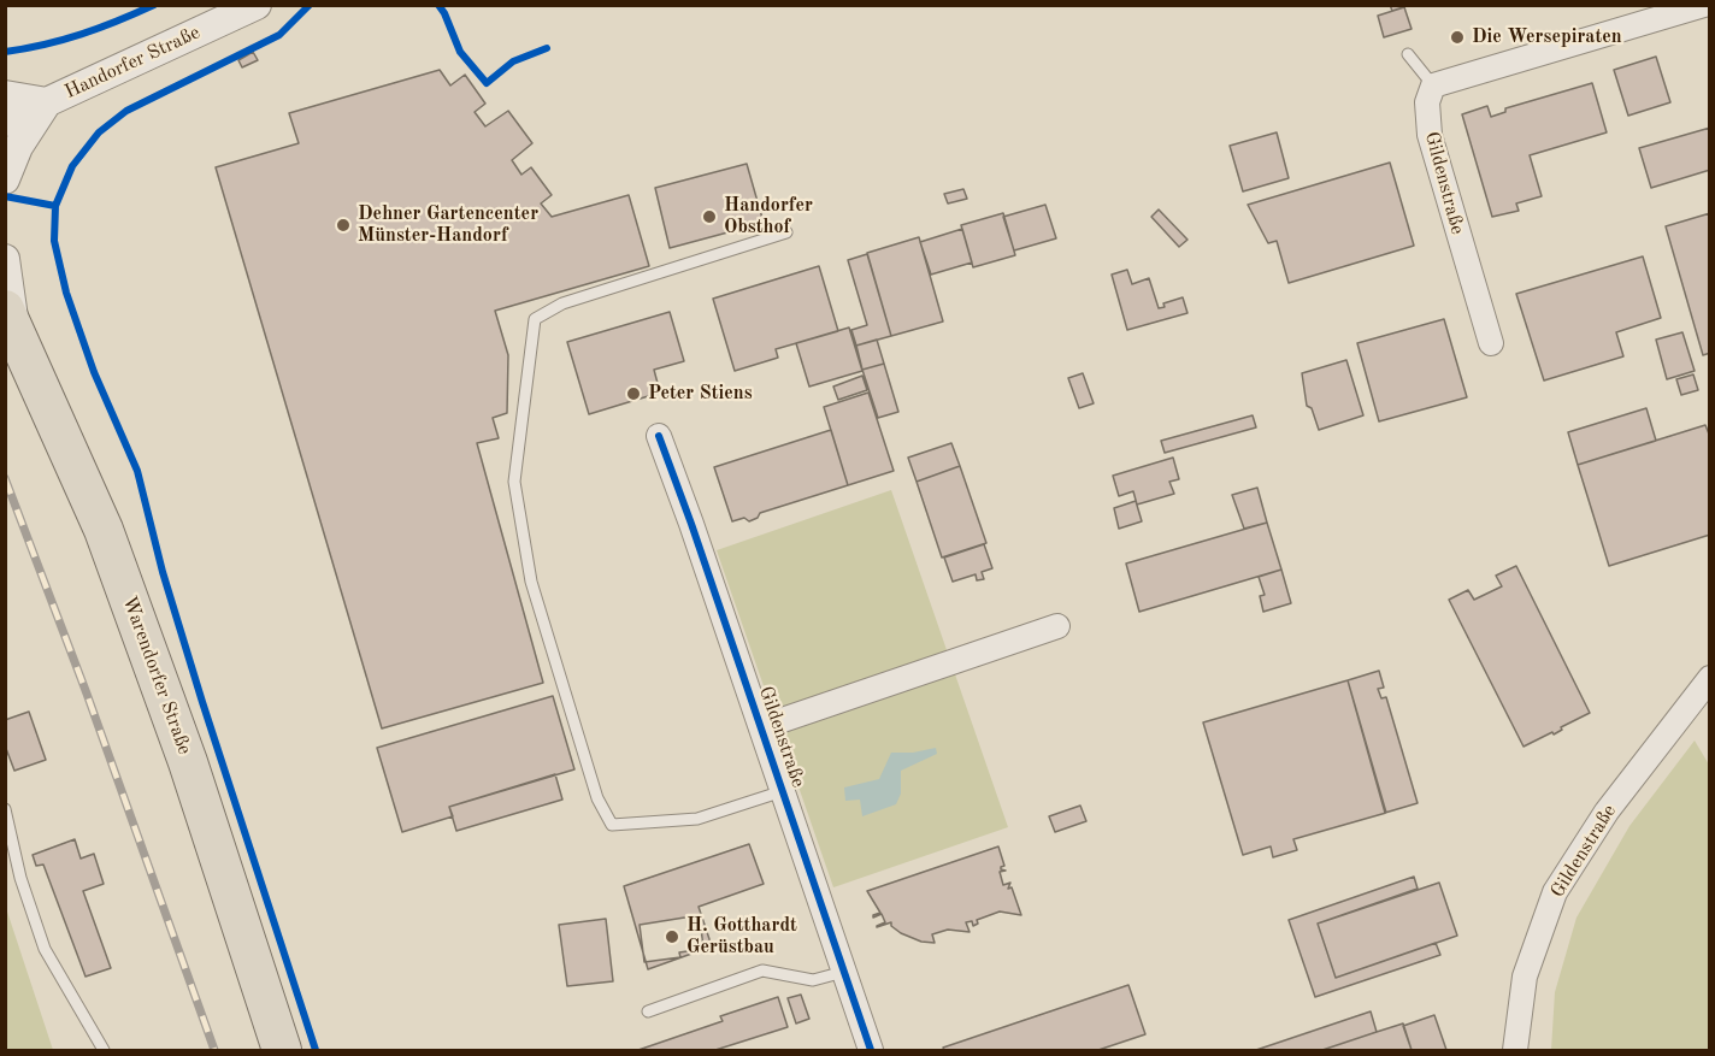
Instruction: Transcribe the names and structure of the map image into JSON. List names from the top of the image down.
{
  "streets": {
    "main road": ["Warendorfer Straße"],
    "street": ["Handorfer Straße", "Gildenstraße"]
  },
  "places": [
    "Die Wersepiraten",
    "Handorfer Obsthof",
    "Dehner Gartencenter Münster-Handorf",
    "Peter Stiens",
    "H. Gotthardt Gerüstbau"
  ]
}
